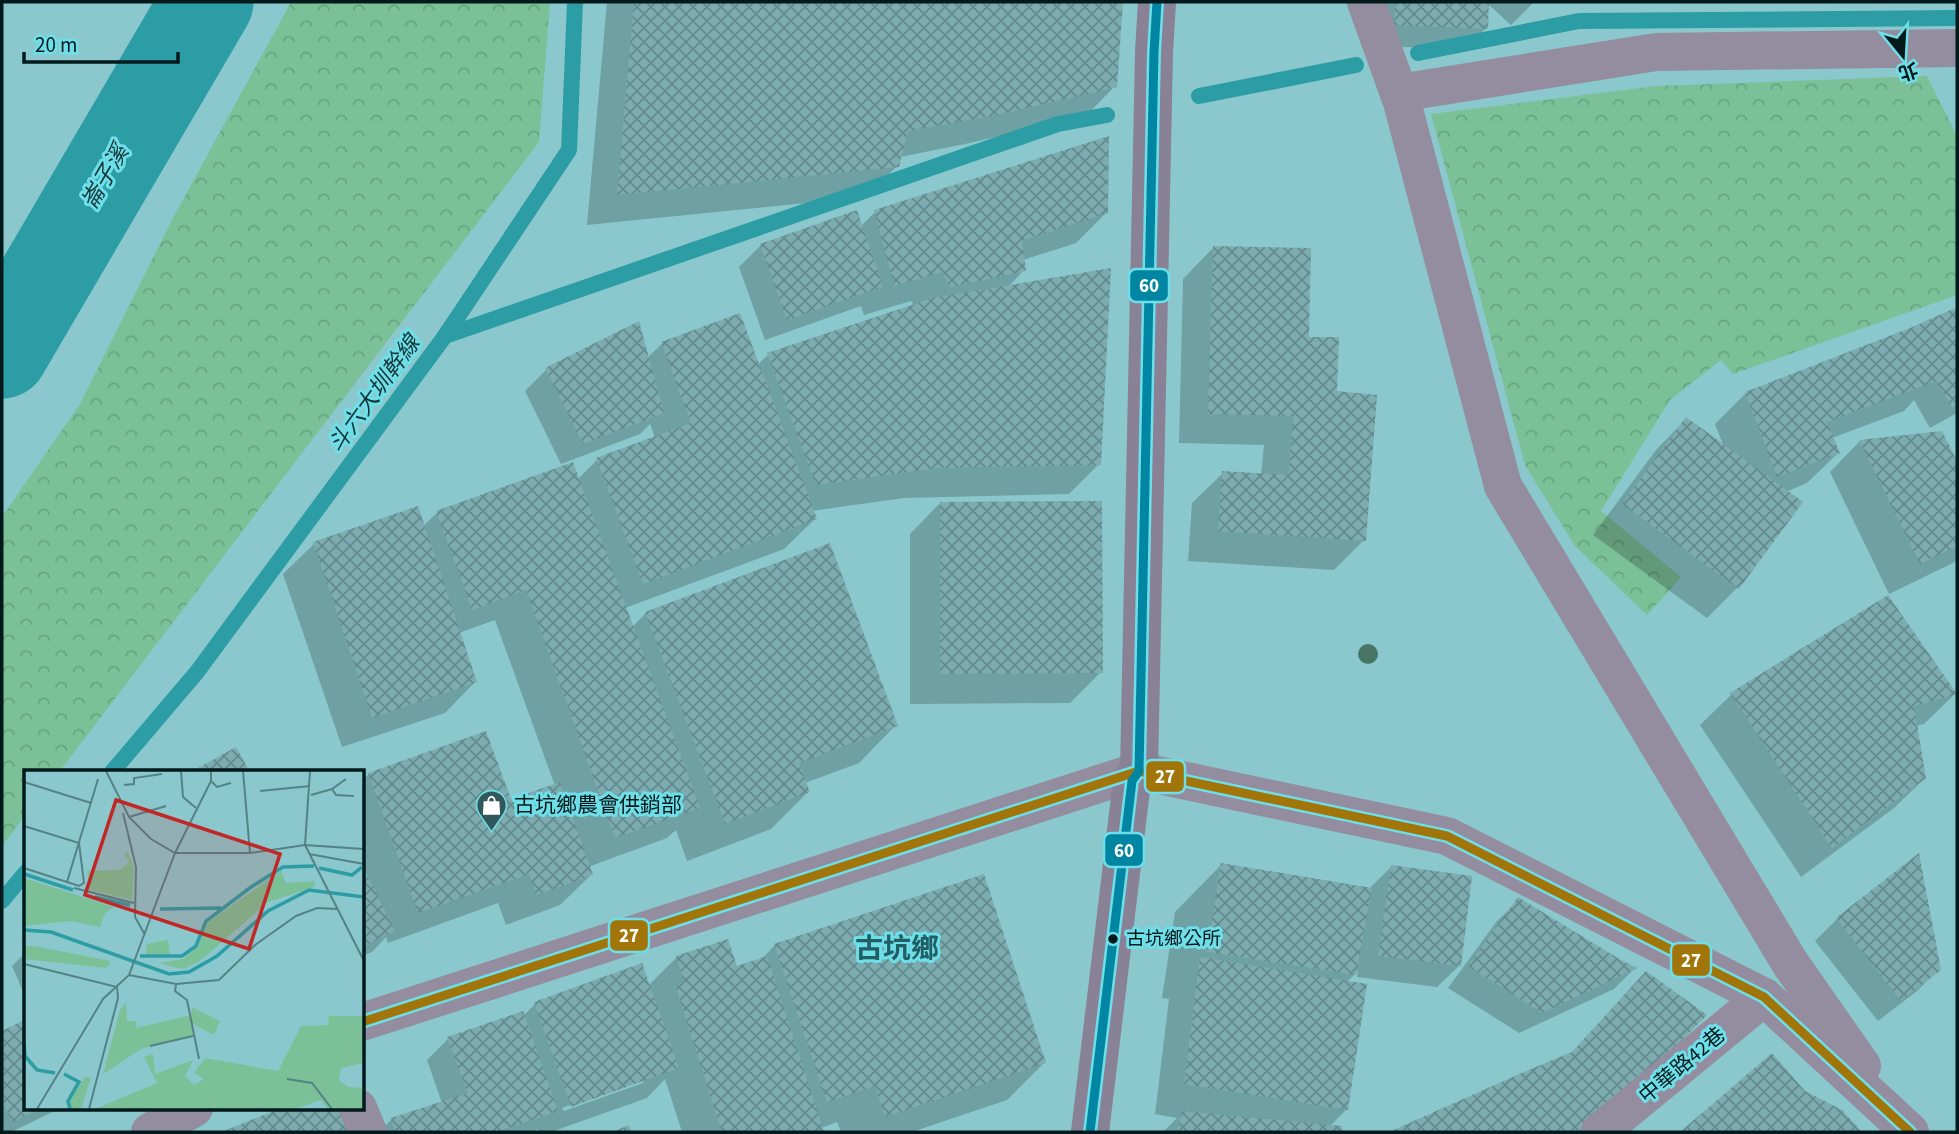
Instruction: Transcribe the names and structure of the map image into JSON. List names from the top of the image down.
{
  "streets": {
    "street": ["中華路42巷"]
  },
  "districts": ["古坑鄉"],
  "water": ["崙子溪", "斗六大圳幹線"],
  "places": {
    "shop": ["古坑鄉農會供銷部"],
    "other": ["古坑鄉公所"]
  },
  "lines": ["transit line 60", "transit line 27"],
  "scale_bar": "20 m",
  "north": "bottom"
}
